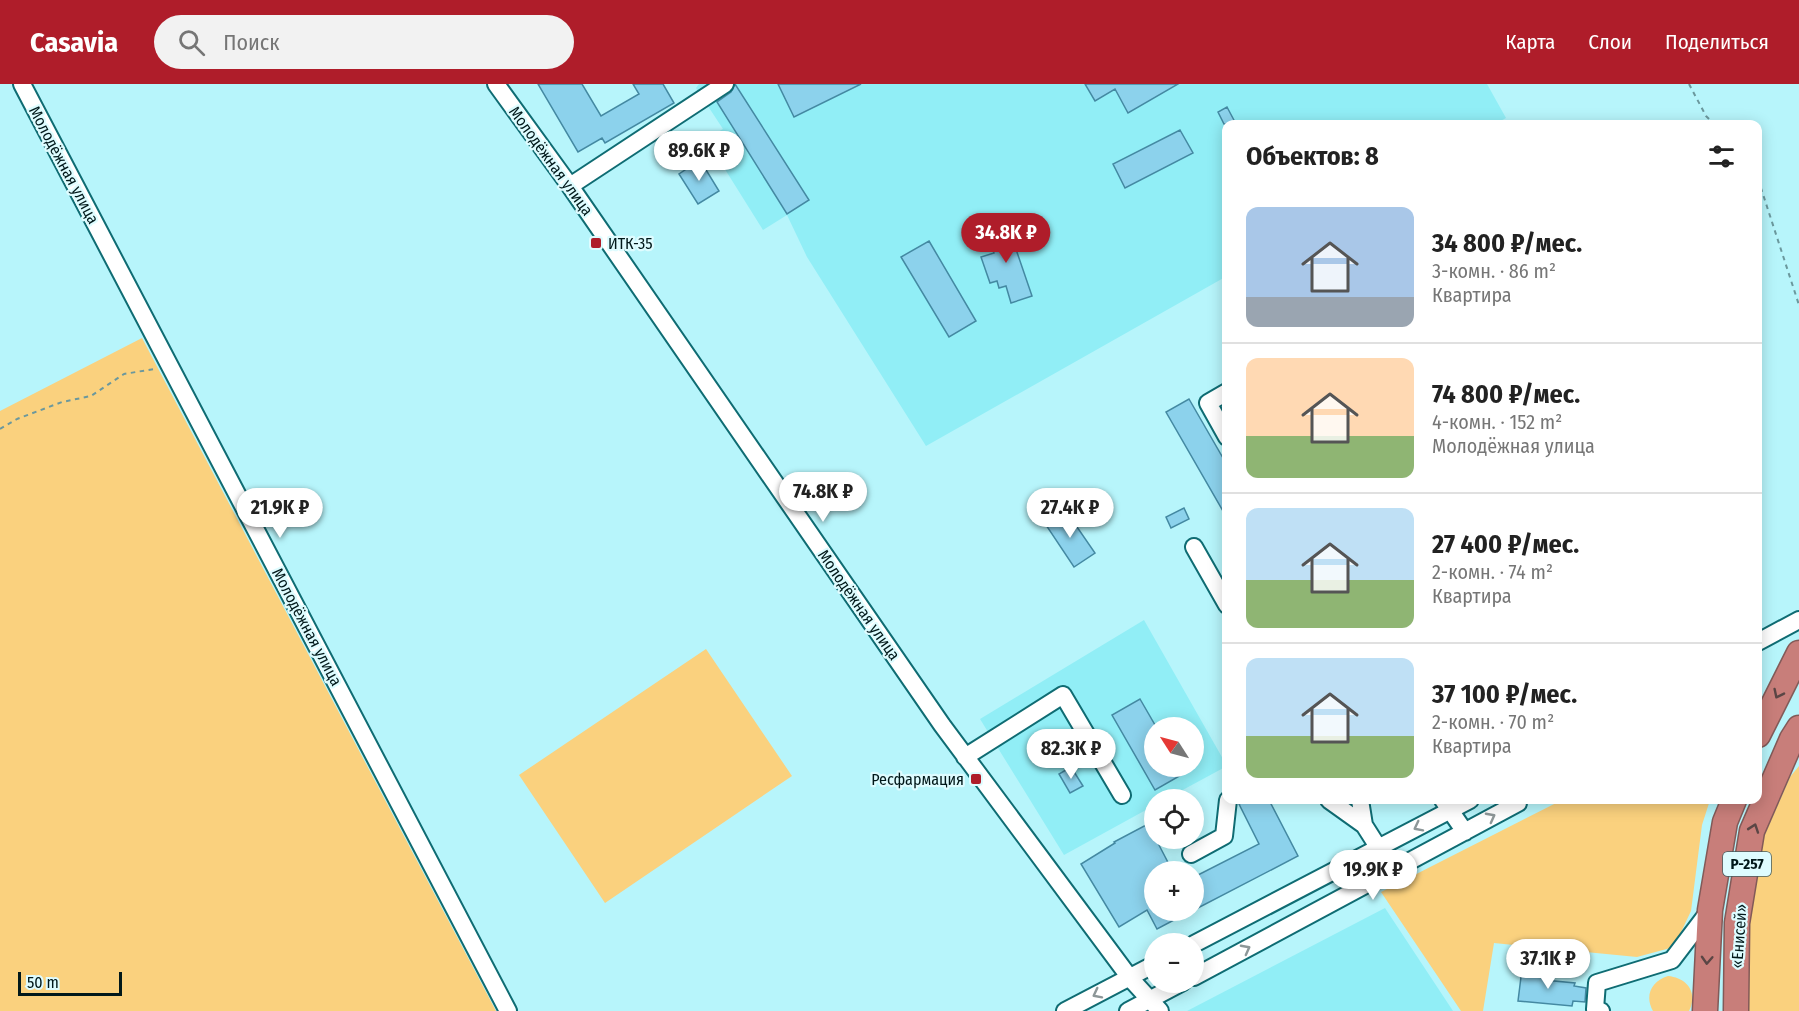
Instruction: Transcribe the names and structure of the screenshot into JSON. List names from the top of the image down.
{
  "streets": {
    "highway": ["Р-257", "«Енисей»"],
    "street": ["Молодёжная улица"]
  },
  "places": {
    "transit": ["ИТК-35", "Ресфармация"]
  },
  "scale_bar": "50 m",
  "north": "top left",
  "page": {
    "header": "Casavia",
    "search": "Поиск",
    "nav": ["Карта", "Слои", "Поделиться"],
    "heading": "Объектов: 8",
    "price": [
      "89.6K ₽",
      "34.8K ₽",
      "74.8K ₽",
      "21.9K ₽",
      "27.4K ₽",
      "82.3K ₽",
      "19.9K ₽",
      "37.1K ₽"
    ],
    "list": [
      {
        "name": "34 800 ₽/мес.",
        "note": "3-комн. · 86 m² · Квартира"
      },
      {
        "name": "74 800 ₽/мес.",
        "note": "4-комн. · 152 m² · Молодёжная улица"
      },
      {
        "name": "27 400 ₽/мес.",
        "note": "2-комн. · 74 m² · Квартира"
      },
      {
        "name": "37 100 ₽/мес.",
        "note": "2-комн. · 70 m² · Квартира"
      }
    ],
    "map_buttons": ["+", "−"],
    "scale": "50 m"
  }
}
